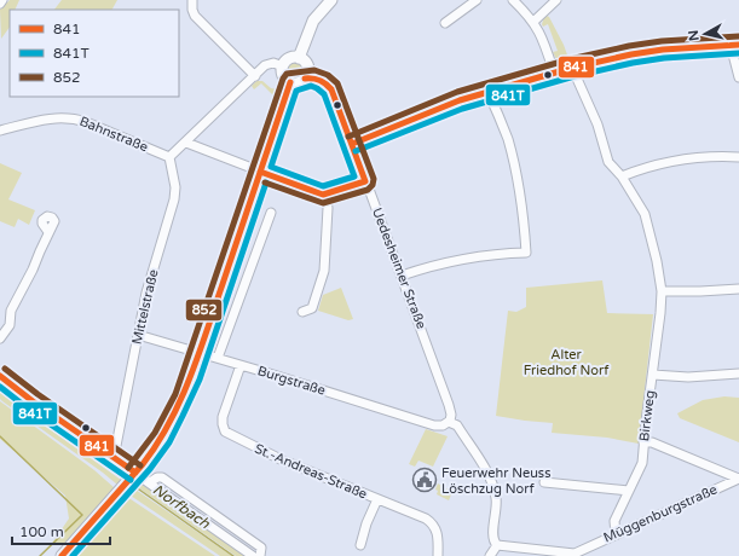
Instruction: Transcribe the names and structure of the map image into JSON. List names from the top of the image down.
{
  "streets": {
    "street": [
      "Bahnstraße",
      "Uedesheimer Straße",
      "Mittelstraße",
      "Burgstraße",
      "Birkweg",
      "St.-Andreas-Straße",
      "Müggenburgstraße"
    ]
  },
  "crossings": [
    ["Bahnstraße", "Mittelstraße"],
    ["Uedesheimer Straße", "Burgstraße"],
    ["Mittelstraße", "Burgstraße"],
    ["Burgstraße", "St.-Andreas-Straße"],
    ["Birkweg", "Müggenburgstraße"]
  ],
  "water": ["Norfbach"],
  "parks": ["Alter Friedhof Norf"],
  "places": {
    "public building": ["Feuerwehr Neuss Löschzug Norf"]
  },
  "lines": ["transit line 852", "transit line 841", "transit line 841T"],
  "legend": ["841", "841T", "852"],
  "scale_bar": "100 m",
  "north": "left"
}
